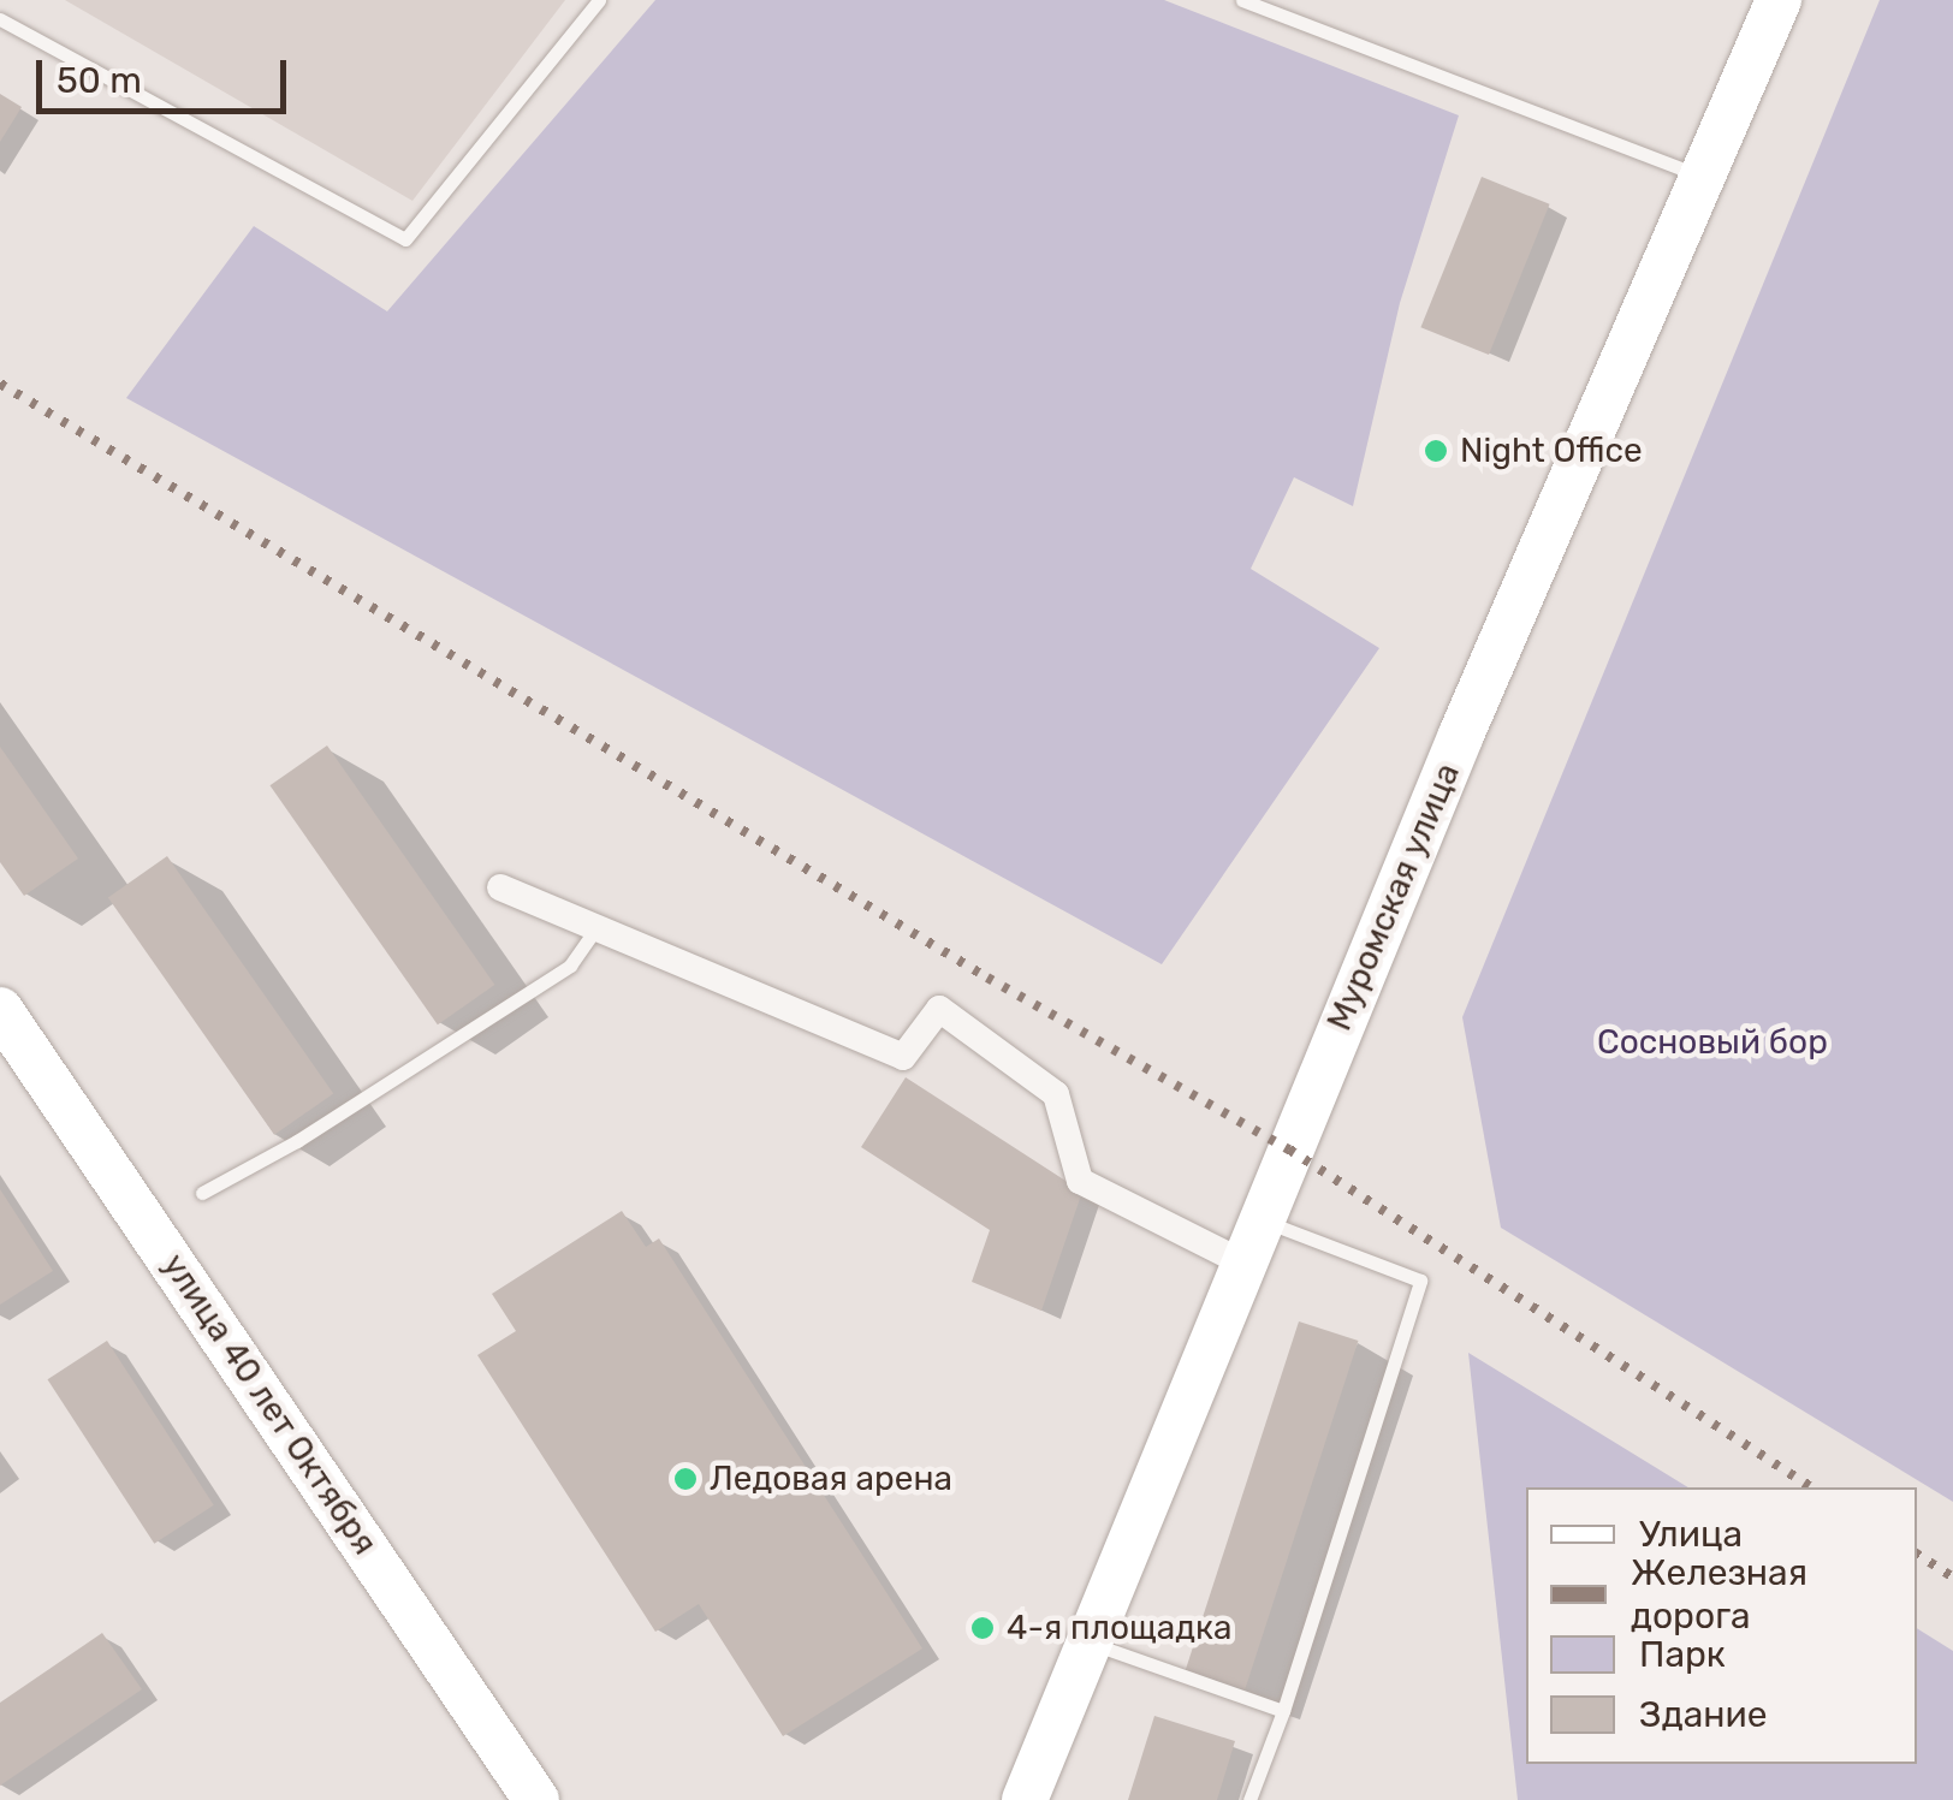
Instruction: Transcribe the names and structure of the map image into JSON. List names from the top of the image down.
{
  "streets": {
    "main road": ["Муромская улица", "улица 40 лет Октября"]
  },
  "parks": ["Сосновый бор"],
  "places": ["Night Office", "Ледовая арена", "4-я площадка"],
  "legend": [
    "Улица",
    "Железная дорога",
    "Парк",
    "Здание"
  ],
  "scale_bar": "50 m"
}
